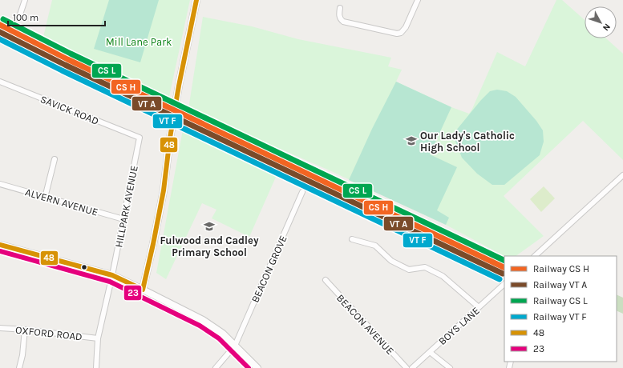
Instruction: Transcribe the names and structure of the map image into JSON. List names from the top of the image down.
{
  "streets": {
    "street": [
      "SAVICK ROAD",
      "ALVERN AVENUE",
      "HILLPARK AVENUE",
      "BEACON GROVE",
      "BEACON AVENUE",
      "BOYS LANE",
      "OXFORD ROAD"
    ]
  },
  "crossings": [
    ["SAVICK ROAD", "HILLPARK AVENUE"],
    ["ALVERN AVENUE", "HILLPARK AVENUE"],
    ["HILLPARK AVENUE", "OXFORD ROAD"]
  ],
  "parks": ["Mill Lane Park"],
  "places": {
    "school or university": ["Our Lady's Catholic High School", "Fulwood and Cadley Primary School"]
  },
  "lines": ["transit line 48", "transit line 23"],
  "legend": [
    "Railway CS H",
    "Railway VT A",
    "Railway CS L",
    "Railway VT F",
    "48",
    "23"
  ],
  "scale_bar": "100 m",
  "north": "bottom right"
}
